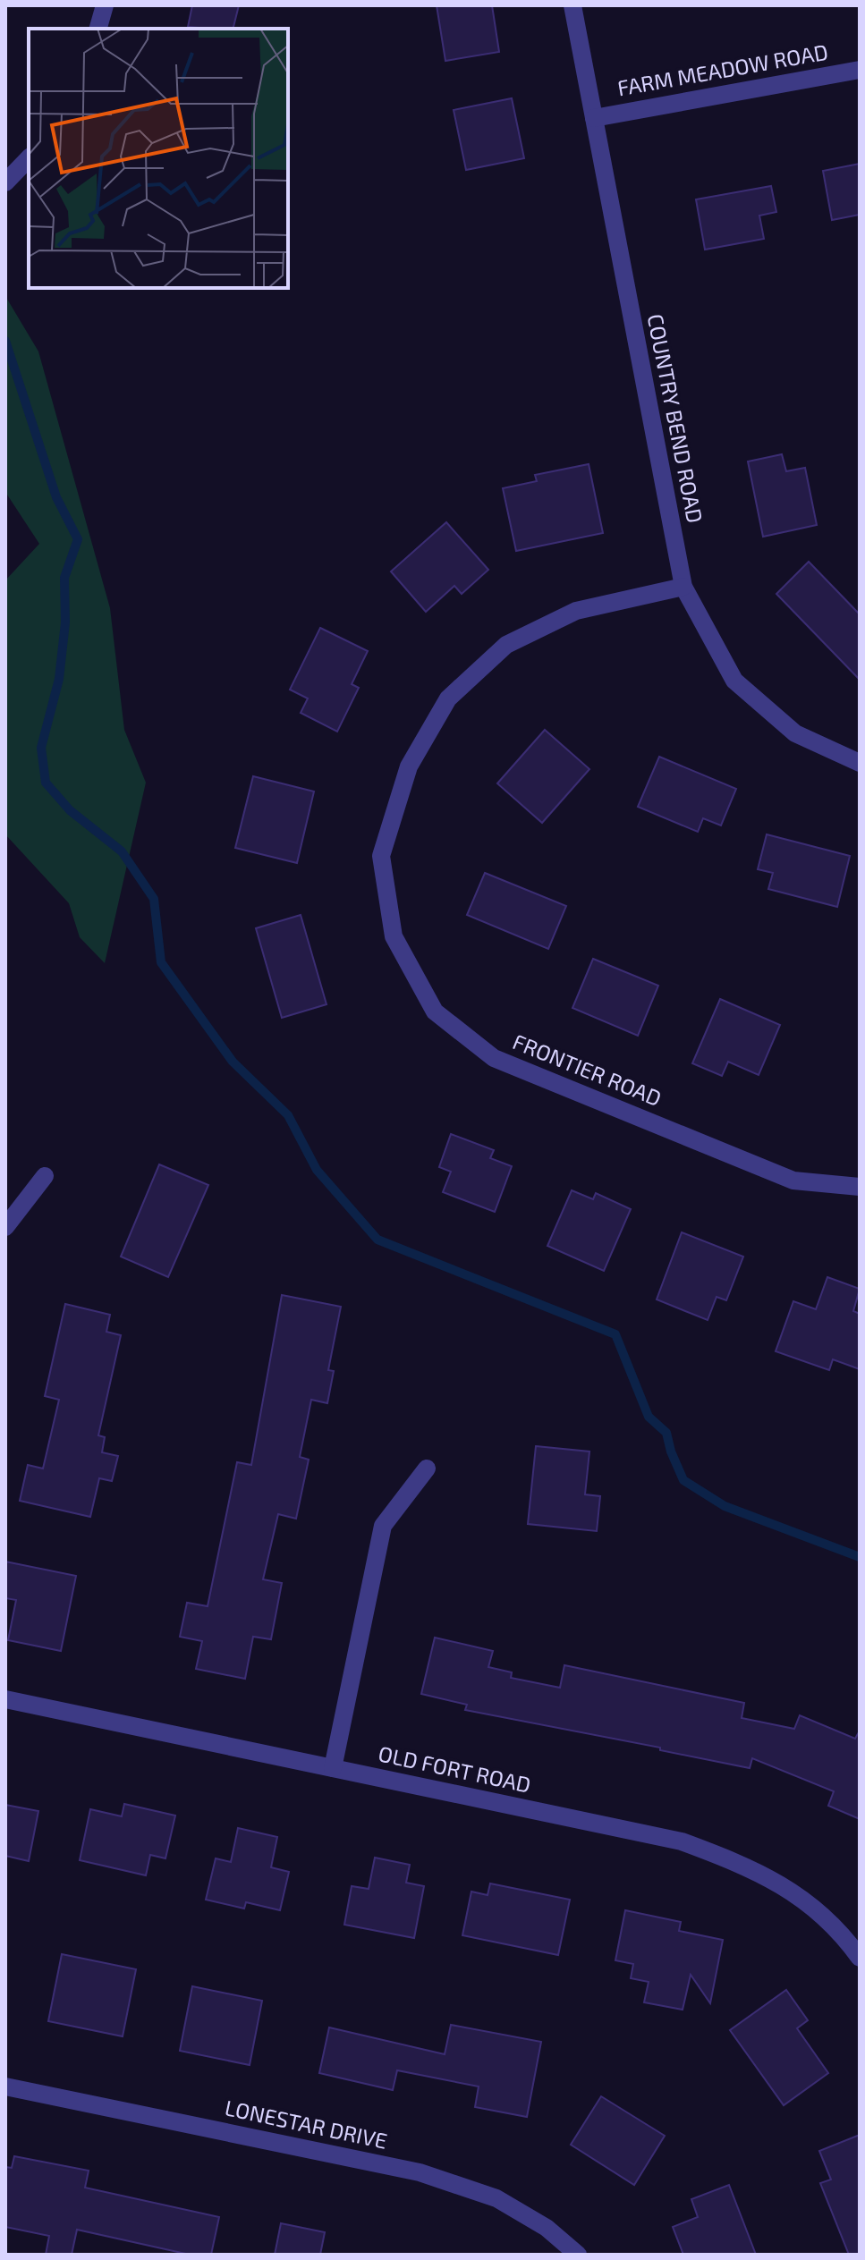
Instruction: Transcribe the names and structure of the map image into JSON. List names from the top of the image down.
{
  "streets": {
    "street": [
      "FARM MEADOW ROAD",
      "COUNTRY BEND ROAD",
      "FRONTIER ROAD",
      "OLD FORT ROAD",
      "LONESTAR DRIVE"
    ]
  },
  "crossings": [
    ["FARM MEADOW ROAD", "COUNTRY BEND ROAD"],
    ["COUNTRY BEND ROAD", "FRONTIER ROAD"]
  ]
}
